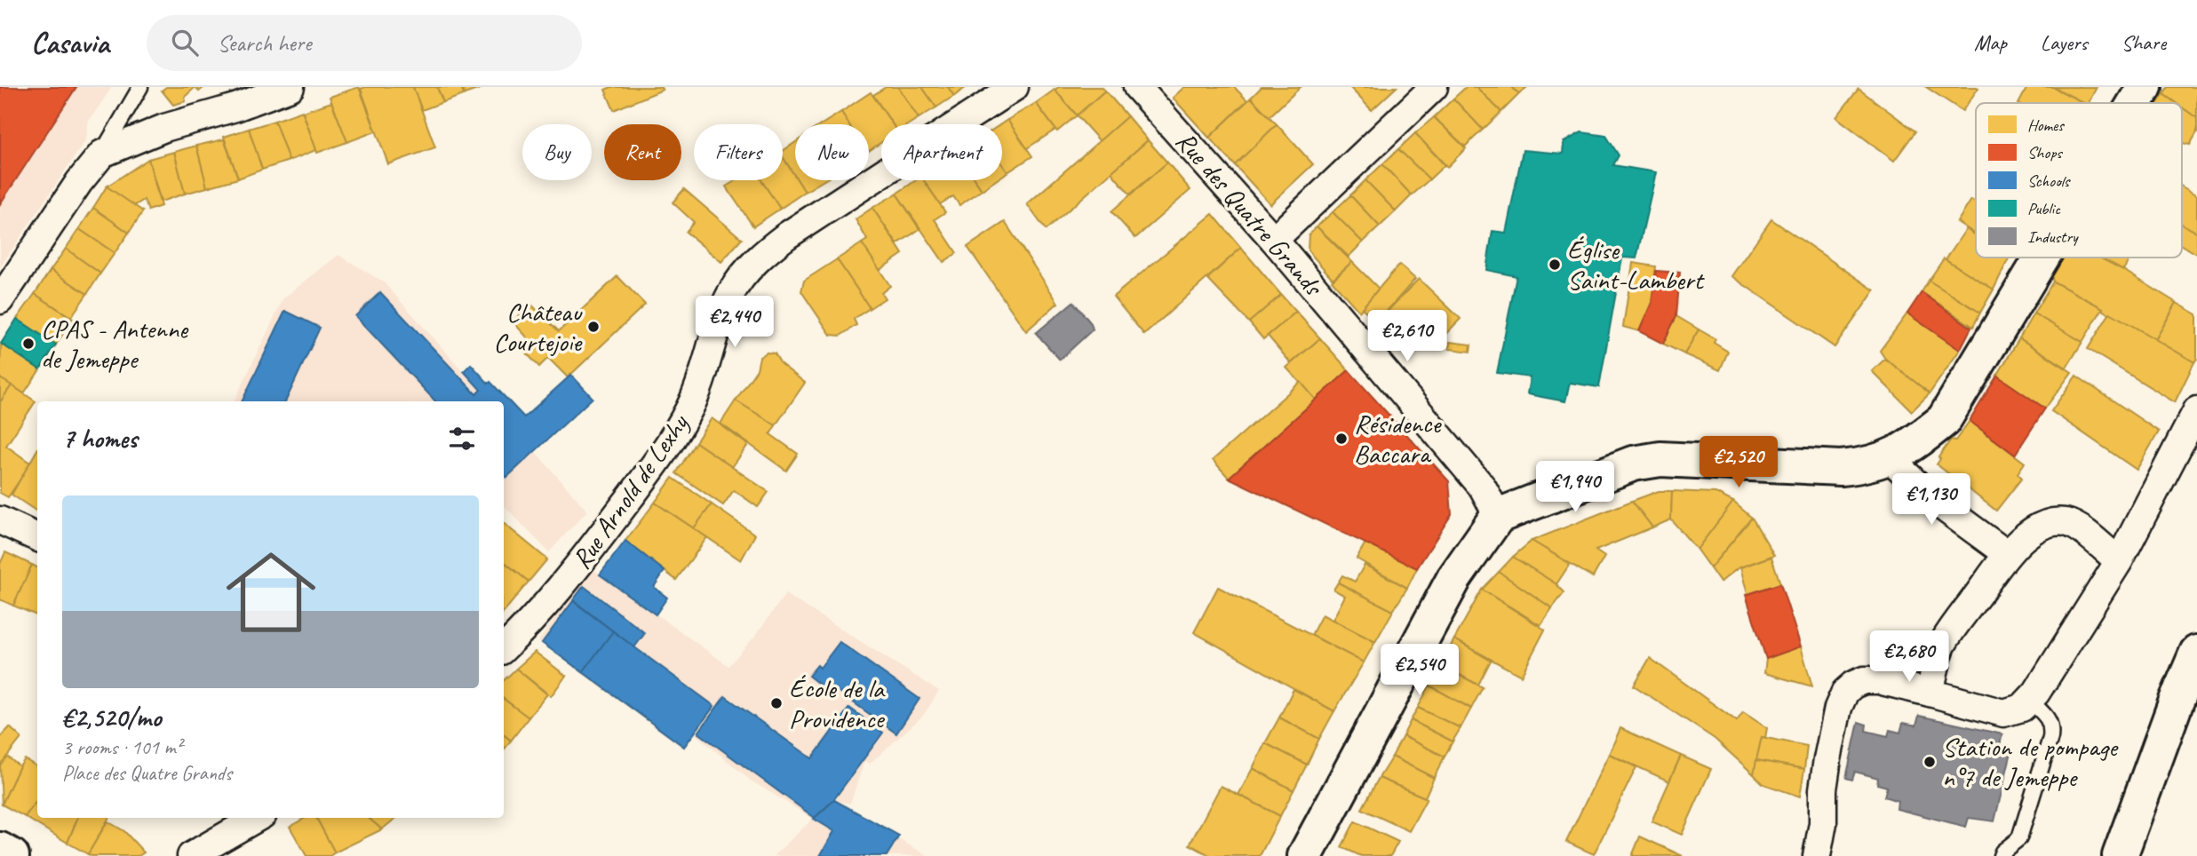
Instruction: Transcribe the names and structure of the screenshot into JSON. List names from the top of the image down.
{
  "streets": {
    "street": ["Rue des Quatre Grands", "Rue Arnold de Lexhy"]
  },
  "places": [
    "Église Saint-Lambert",
    "Château Courtejoie",
    "CPAS - Antenne de Jemeppe",
    "Résidence Baccara",
    "École de la Providence",
    "Station de pompage n°7 de Jemeppe"
  ],
  "legend": [
    "Homes",
    "Shops",
    "Schools",
    "Public",
    "Industry"
  ],
  "page": {
    "header": "Casavia",
    "search": "Search here",
    "nav": ["Map", "Layers", "Share"],
    "chip": [
      "Buy",
      "Rent",
      "Filters",
      "New",
      "Apartment"
    ],
    "price": [
      "€2,440",
      "€2,610",
      "€2,520",
      "€1,940",
      "€1,130",
      "€2,680",
      "€2,540"
    ],
    "heading": "7 homes",
    "list": [
      {
        "name": "€2,520/mo",
        "note": "3 rooms · 101 m² · Place des Quatre Grands"
      }
    ]
  }
}
